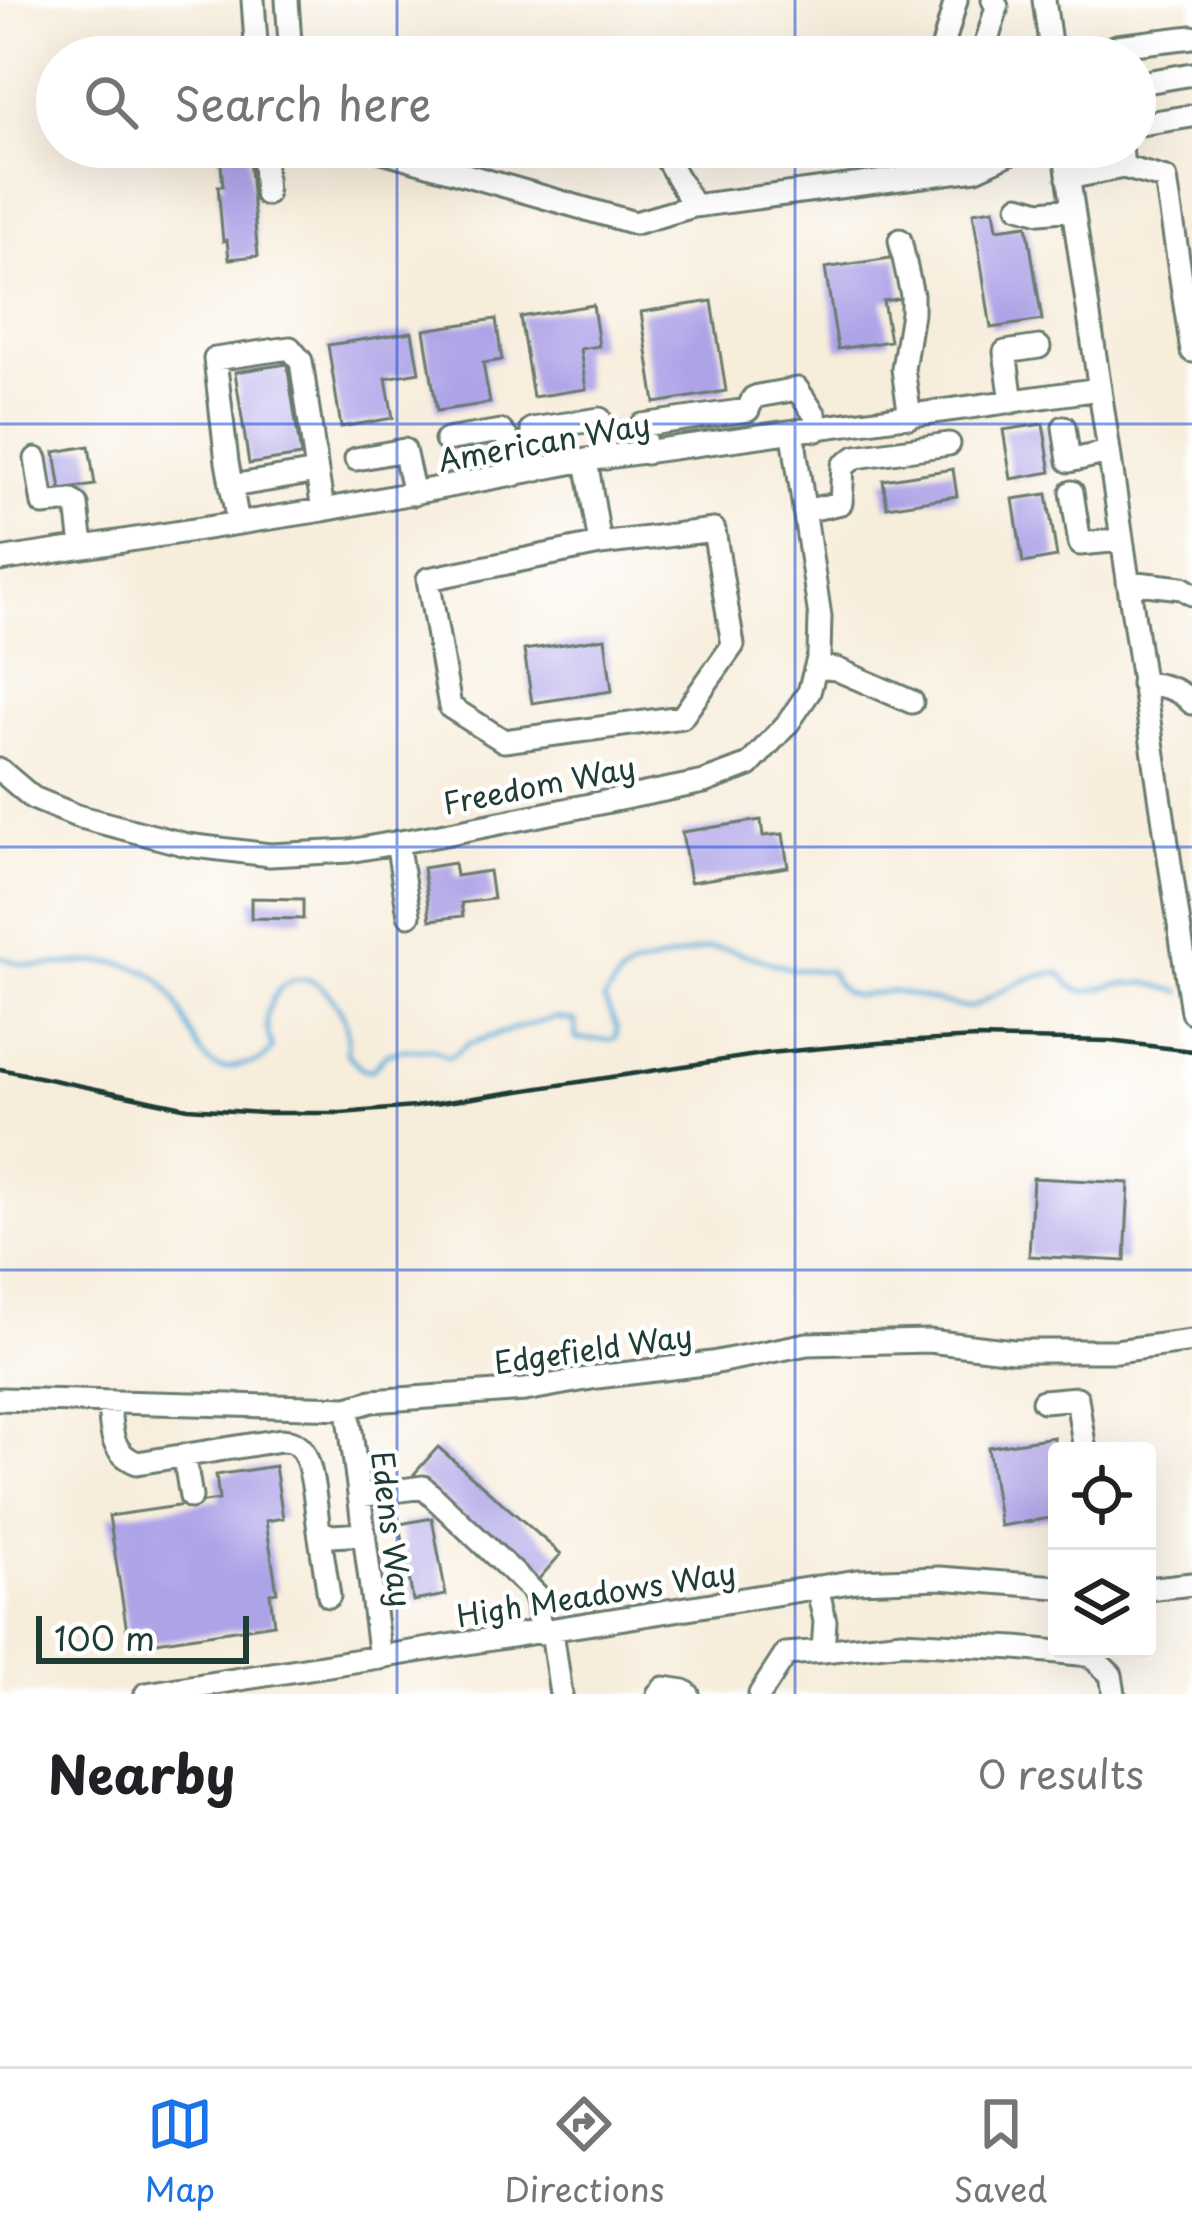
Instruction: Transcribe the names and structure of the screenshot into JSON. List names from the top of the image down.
{
  "streets": {
    "street": [
      "American Way",
      "Freedom Way",
      "Edgefield Way",
      "Edens Way",
      "High Meadows Way"
    ]
  },
  "crossings": [
    ["American Way", "Freedom Way"],
    ["Edgefield Way", "Edens Way"],
    ["Edens Way", "High Meadows Way"]
  ],
  "scale_bar": "100 m",
  "page": {
    "search": "Search here",
    "scale": "100 m",
    "heading": ["Nearby", "0 results"],
    "nav": ["Map", "Directions", "Saved"]
  }
}
